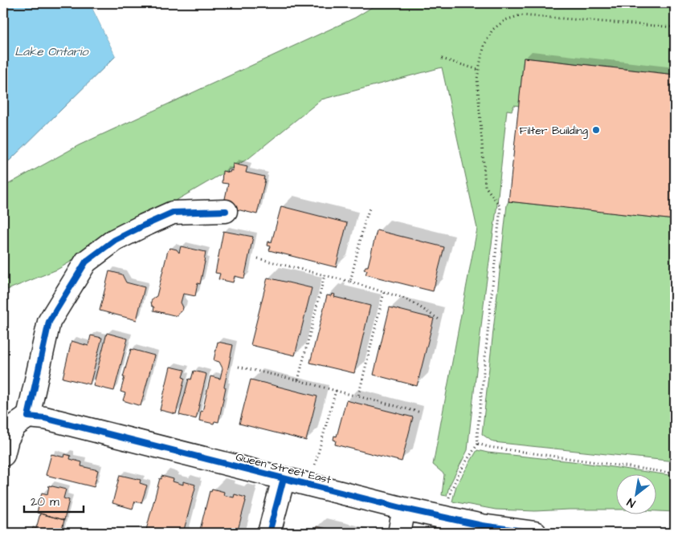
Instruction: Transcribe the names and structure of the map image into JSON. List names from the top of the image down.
{
  "streets": {
    "street": ["Queen Street East"]
  },
  "water": ["Lake Ontario"],
  "places": ["Filter Building"],
  "scale_bar": "20 m",
  "north": "bottom left"
}
